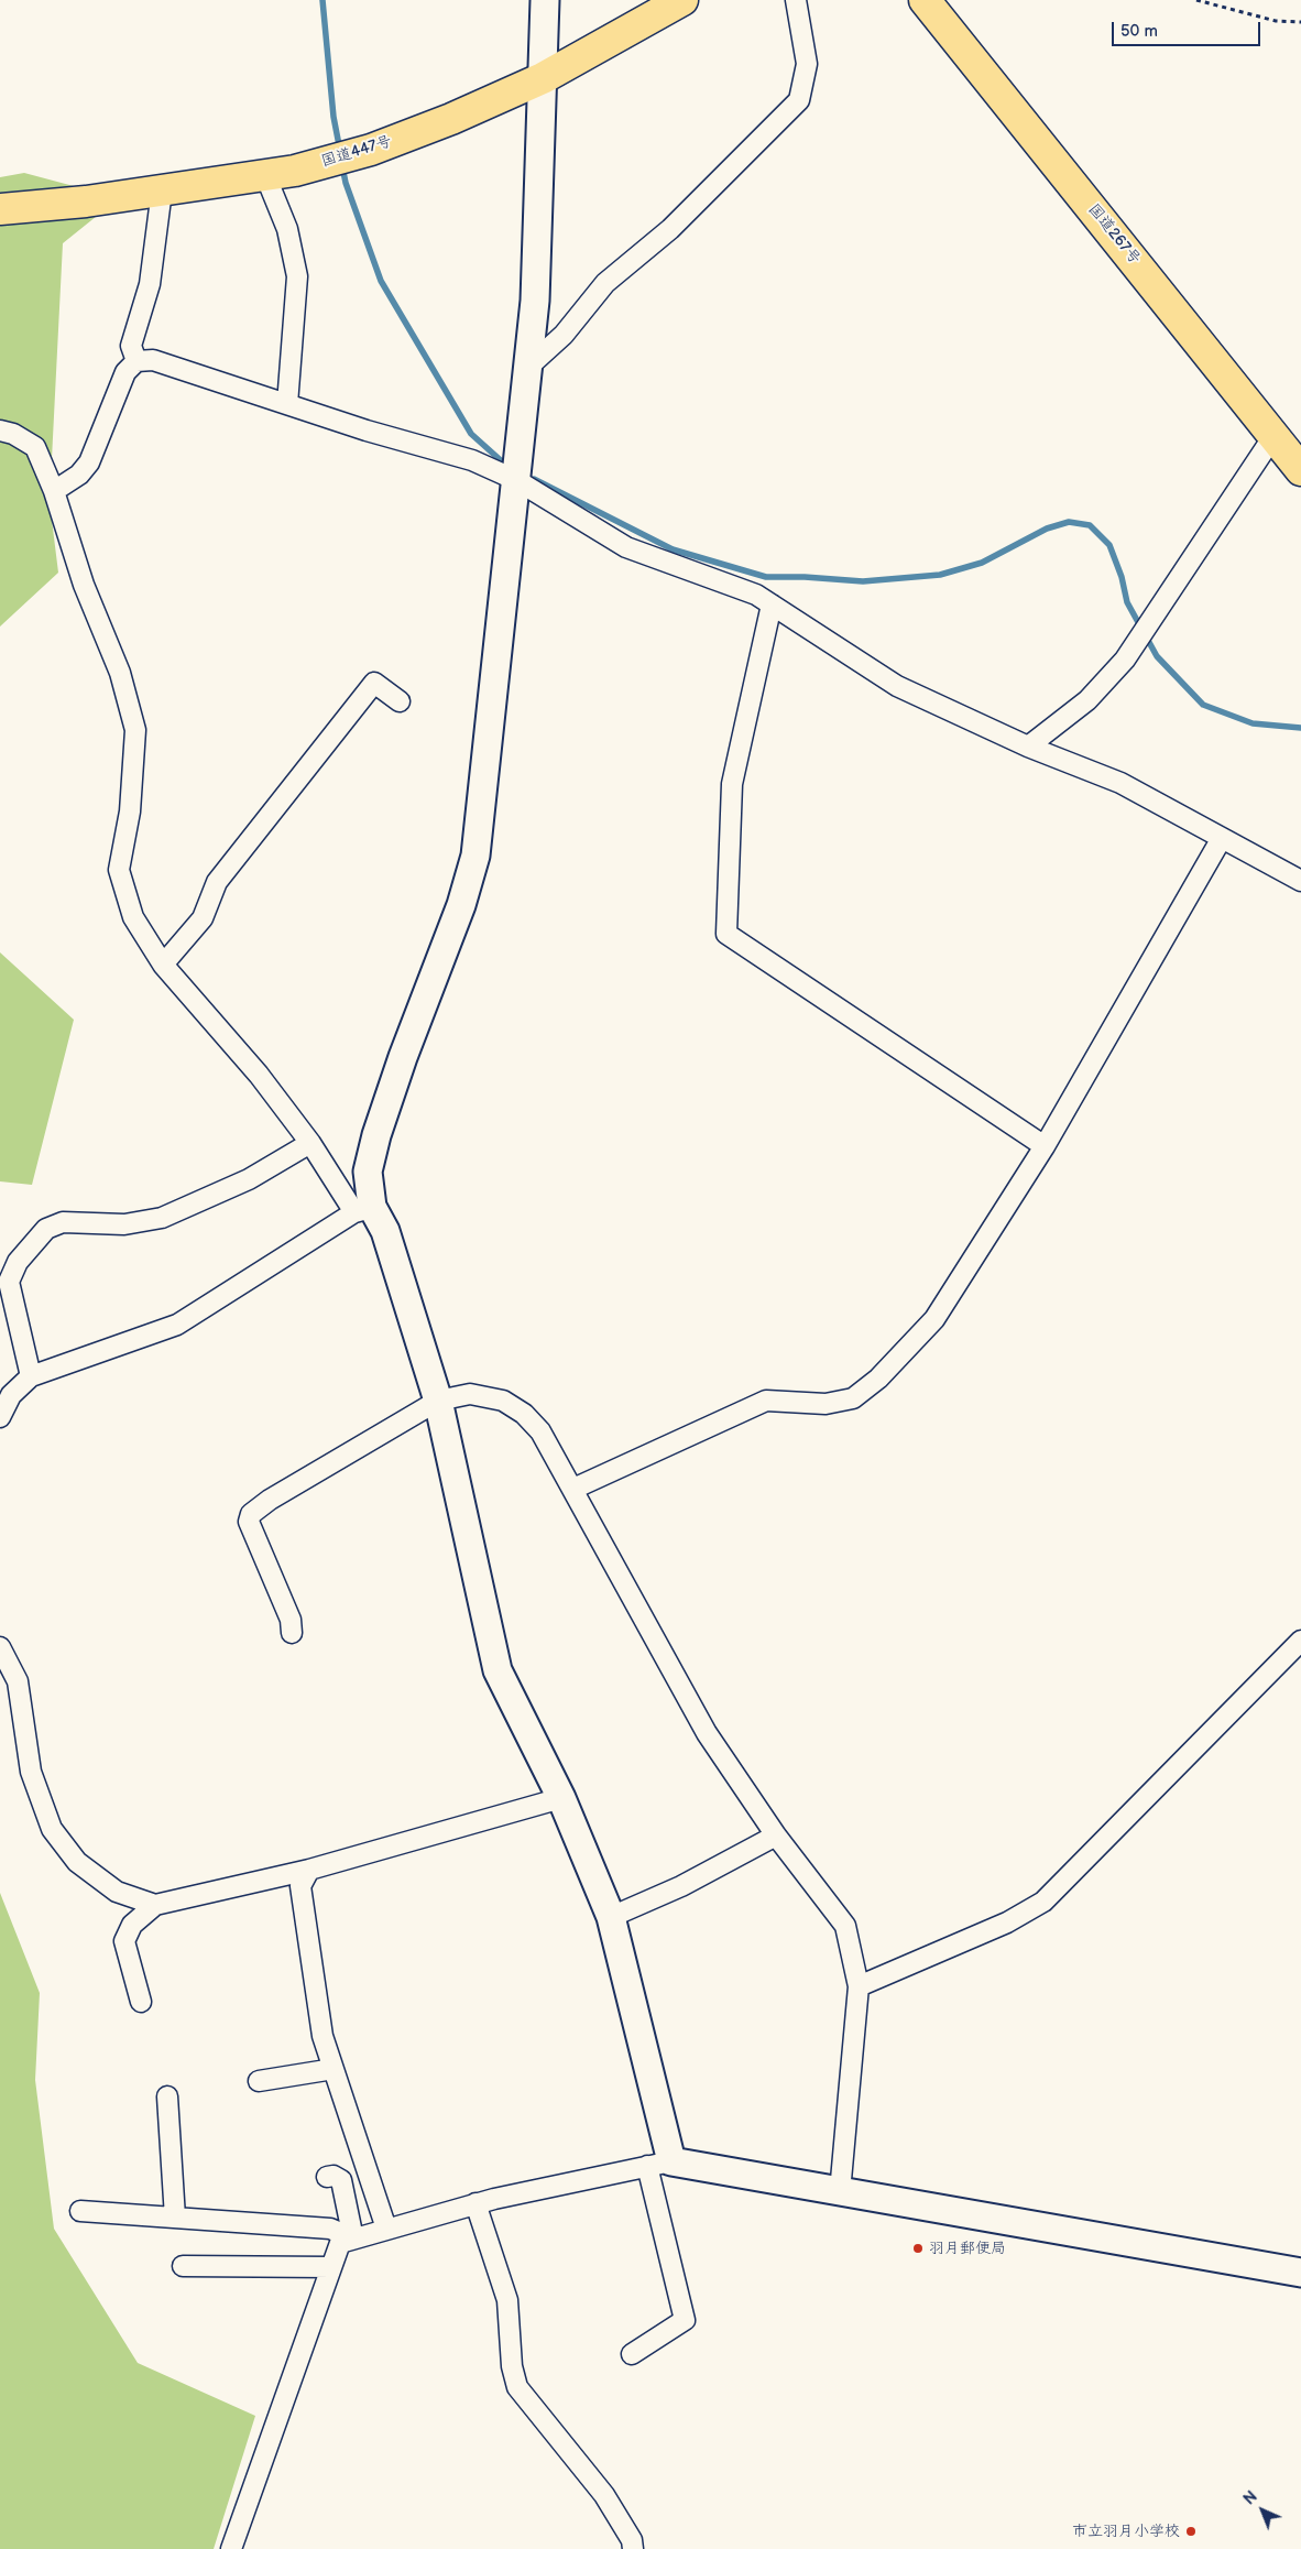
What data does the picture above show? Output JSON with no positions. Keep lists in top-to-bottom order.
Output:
{
  "streets": {
    "highway": ["国道447号", "国道267号"]
  },
  "places": ["羽月郵便局", "市立羽月小学校"],
  "scale_bar": "50 m",
  "north": "top left"
}
